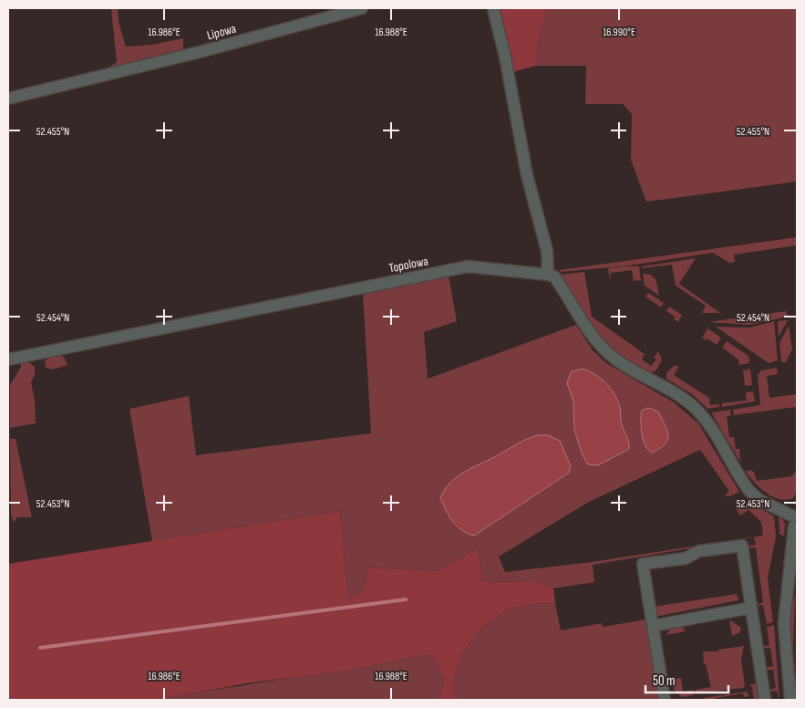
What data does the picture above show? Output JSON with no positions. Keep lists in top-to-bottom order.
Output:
{
  "streets": {
    "street": ["Lipowa", "Topolowa"]
  },
  "scale_bar": "50 m",
  "coordinates": [
    "16.986°E",
    "16.988°E",
    "16.990°E",
    "52.455°N",
    "52.454°N",
    "52.453°N"
  ]
}
